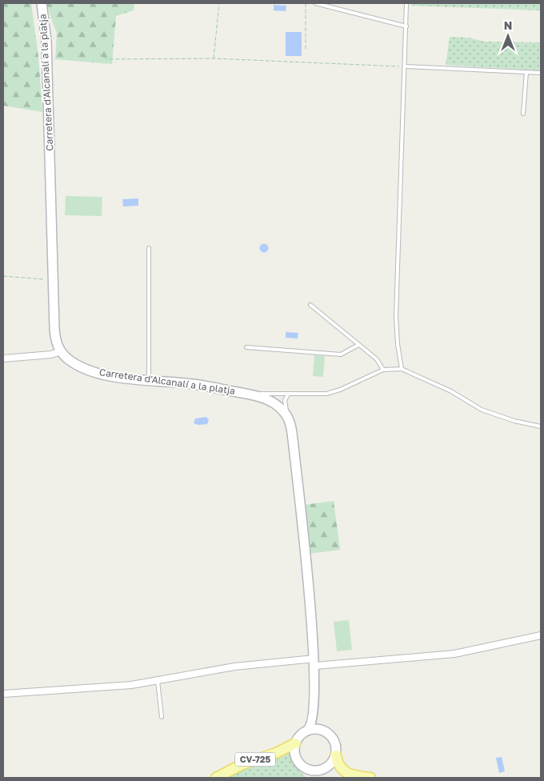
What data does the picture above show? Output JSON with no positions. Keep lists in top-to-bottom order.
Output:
{
  "streets": {
    "main road": ["Carretera d'Alcanalí a la platja", "CV-725"]
  },
  "north": "top"
}
